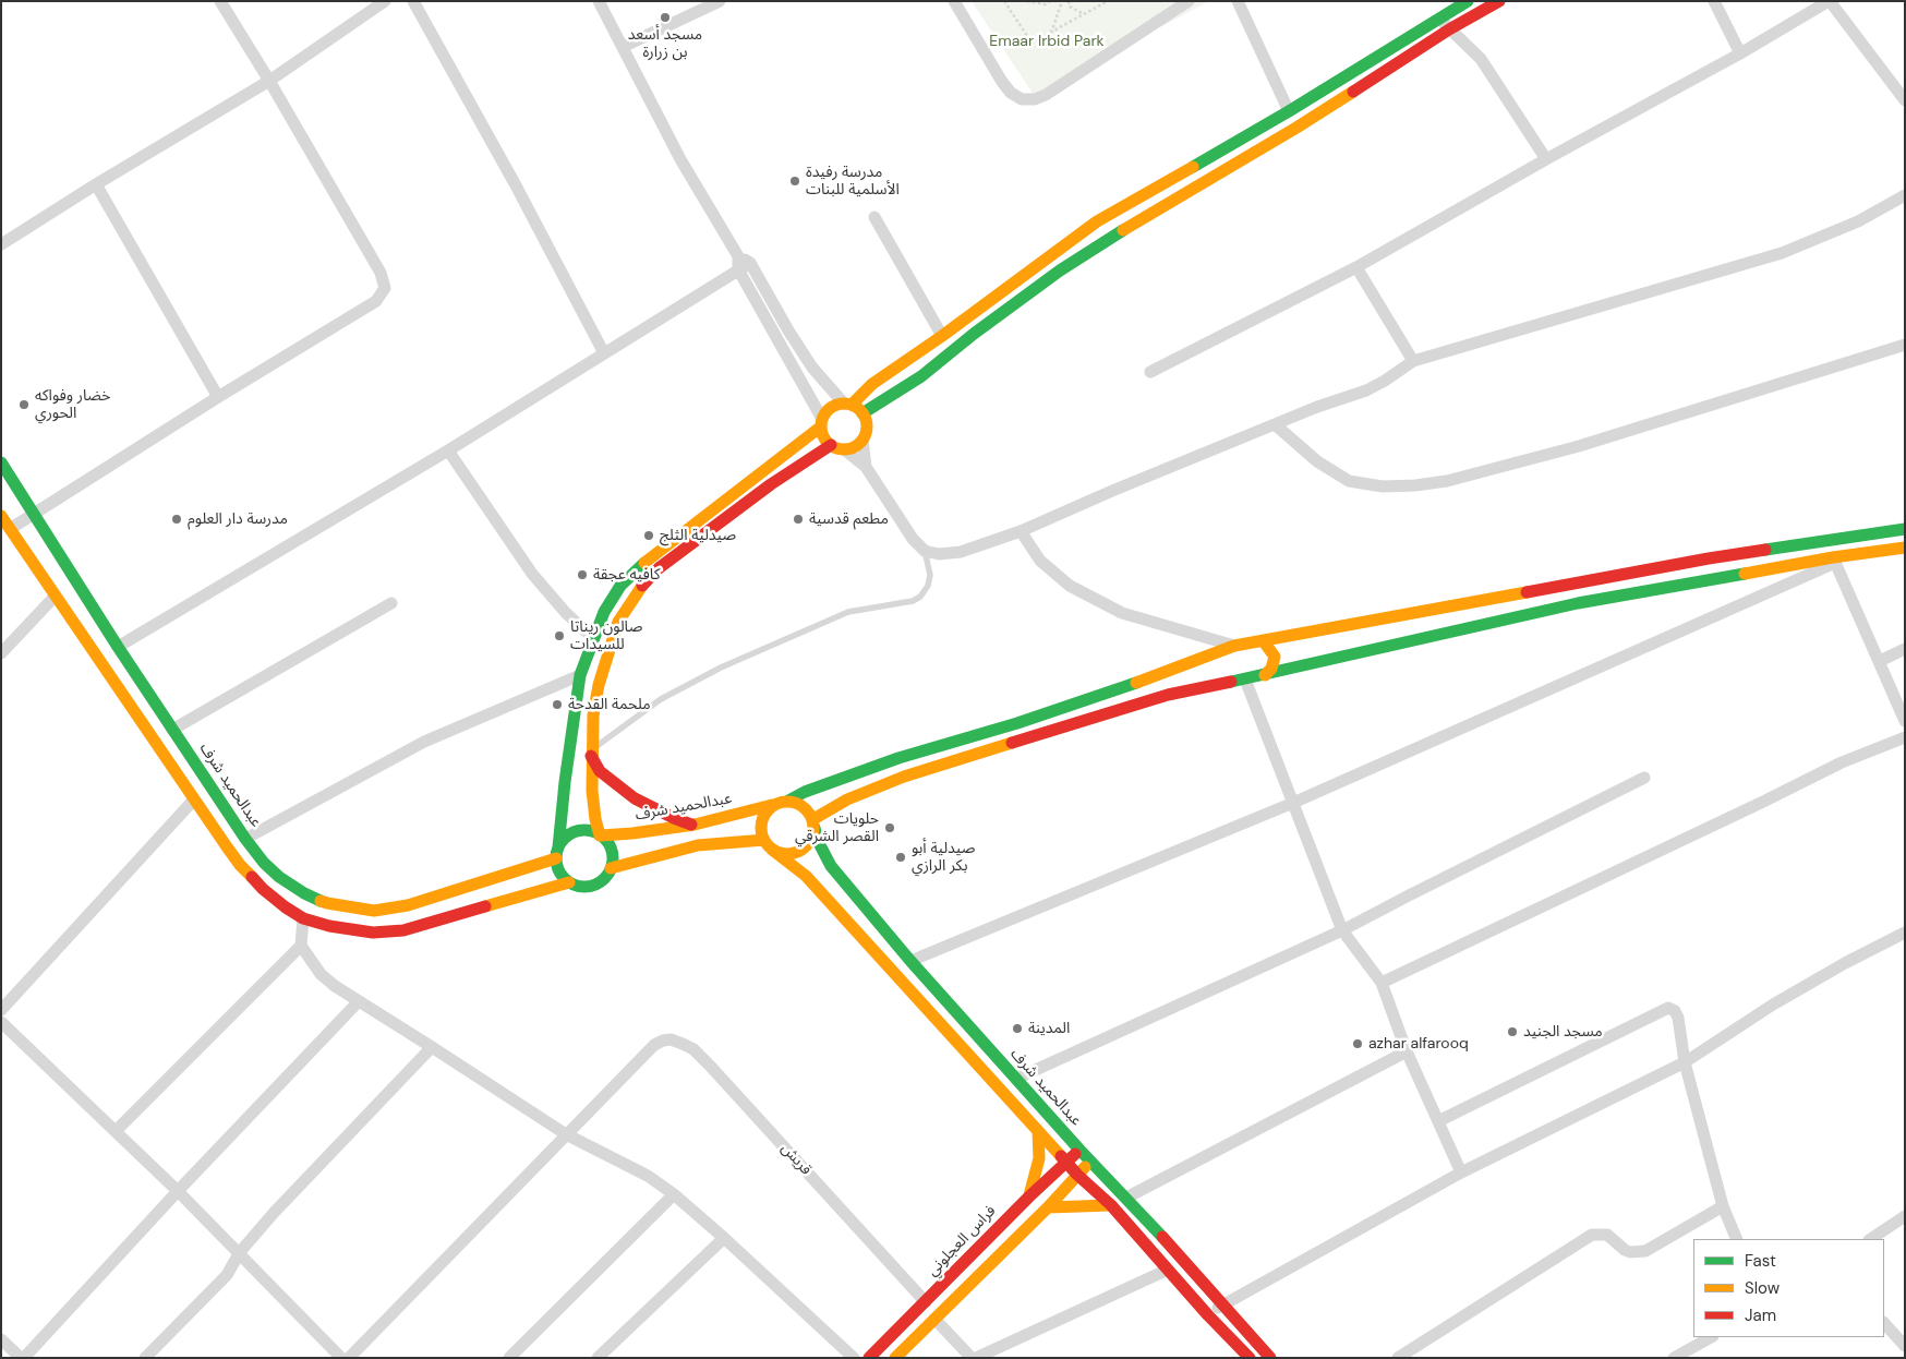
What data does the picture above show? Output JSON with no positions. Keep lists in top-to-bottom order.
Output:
{
  "streets": {
    "street": ["عبدالحميد شرف", "قريش", "فراس العجلوني"]
  },
  "crossings": [
    ["عبدالحميد شرف", "فراس العجلوني"],
    ["قريش", "فراس العجلوني"]
  ],
  "parks": ["Emaar Irbid Park"],
  "places": [
    "مسجد أسعد بن زرارة",
    "مدرسة رفيدة الأسلمية للبنات",
    "خضار وفواكه الحوري",
    "مدرسة دار العلوم",
    "مطعم قدسية",
    "صيدلية الثلج",
    "كافيه عجقة",
    "صالون ريناتا للسيدات",
    "ملحمة القدحة",
    "حلويات القصر الشرقي",
    "صيدلية أبو بكر الرازي",
    "المدينة",
    "مسجد الجنيد",
    "azhar alfarooq"
  ],
  "legend": ["Fast", "Slow", "Jam"]
}
